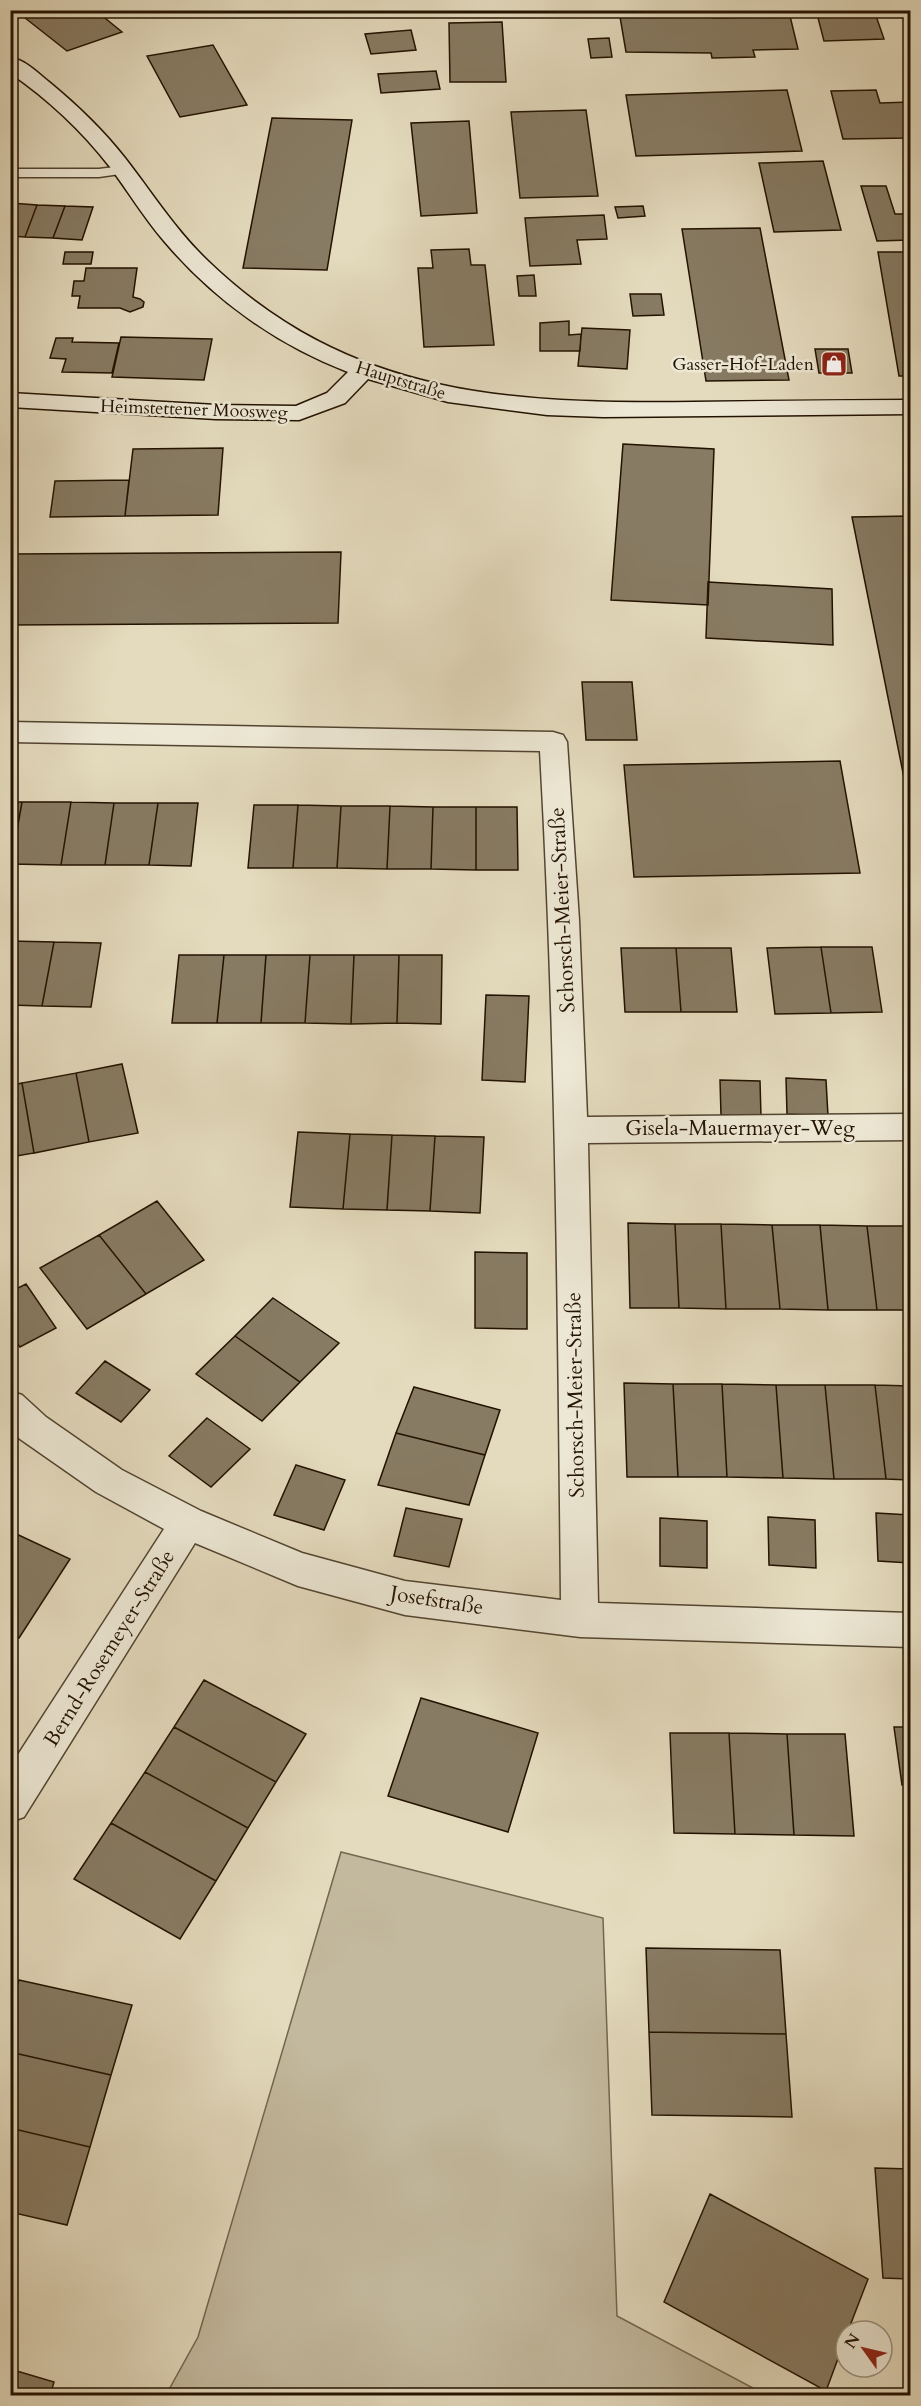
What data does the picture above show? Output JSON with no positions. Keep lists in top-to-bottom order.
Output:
{
  "streets": {
    "street": [
      "Hauptstraße",
      "Heimstettener Moosweg",
      "Schorsch-Meier-Straße",
      "Gisela-Mauermayer-Weg",
      "Josefstraße",
      "Bernd-Rosemeyer-Straße"
    ]
  },
  "crossings": [
    ["Hauptstraße", "Heimstettener Moosweg"],
    ["Schorsch-Meier-Straße", "Gisela-Mauermayer-Weg"],
    ["Schorsch-Meier-Straße", "Josefstraße"],
    ["Josefstraße", "Bernd-Rosemeyer-Straße"]
  ],
  "places": {
    "shop": ["Gasser-Hof-Laden"]
  },
  "north": "top left"
}
